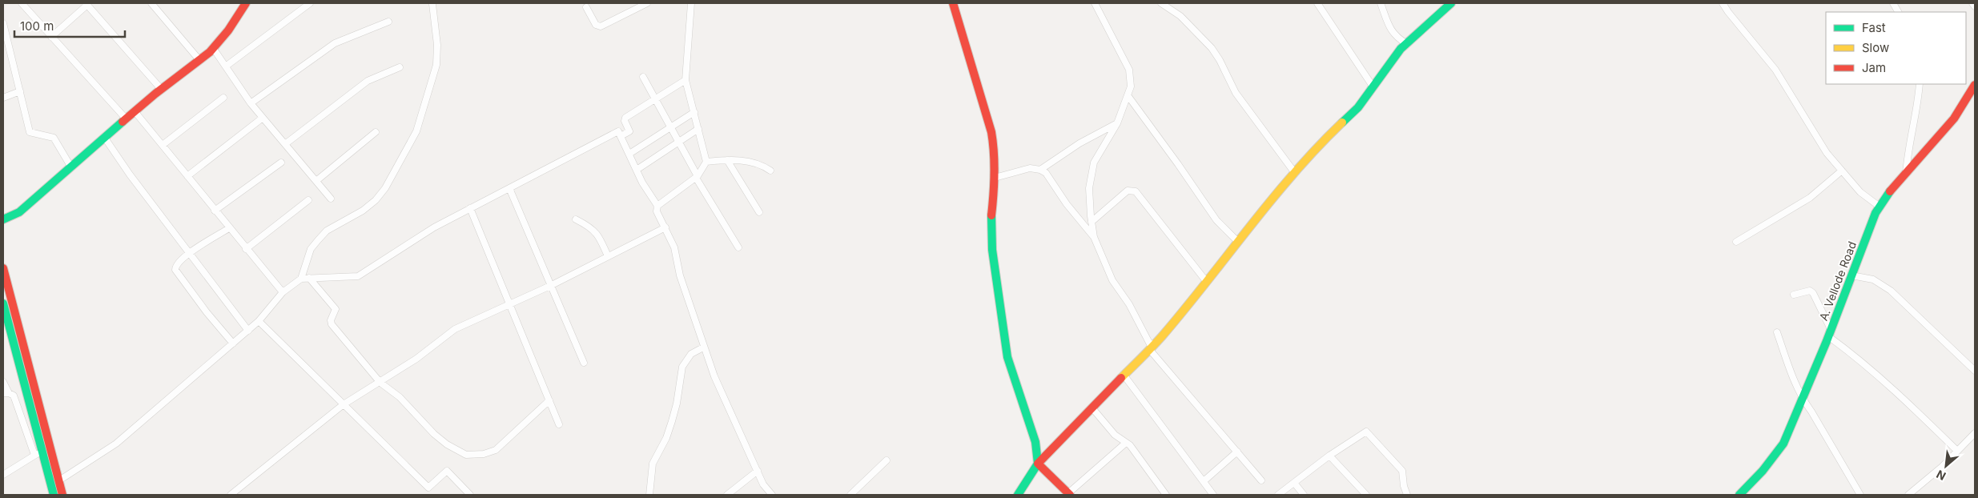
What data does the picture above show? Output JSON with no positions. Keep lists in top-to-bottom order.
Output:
{
  "streets": {
    "main road": ["A. Vellode Road"]
  },
  "legend": ["Fast", "Slow", "Jam"],
  "scale_bar": "100 m",
  "north": "bottom left"
}
